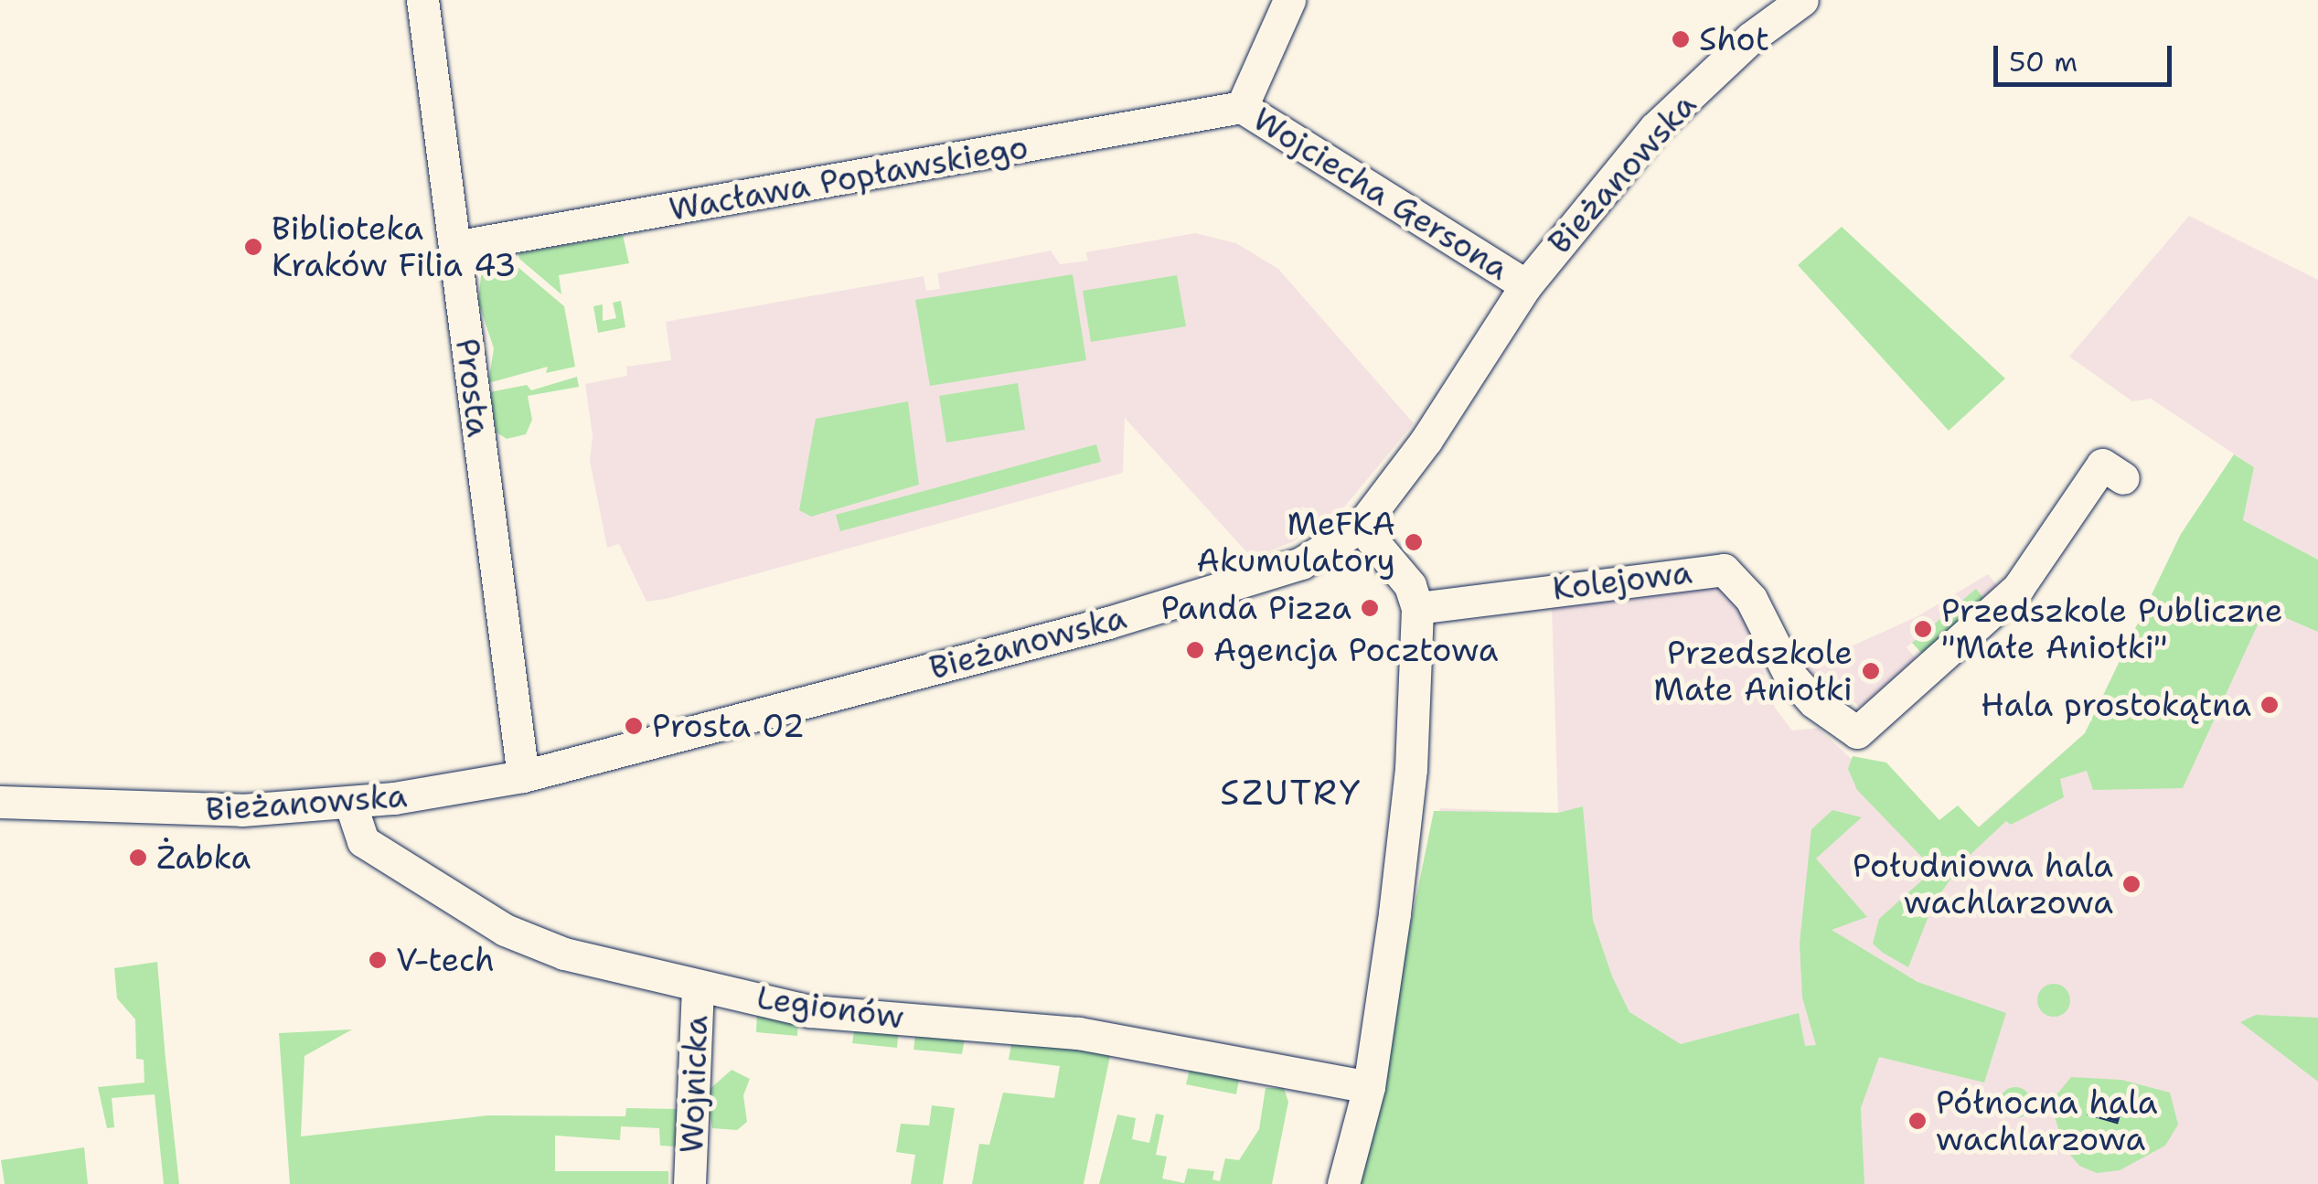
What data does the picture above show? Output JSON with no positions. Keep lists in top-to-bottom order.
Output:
{
  "streets": {
    "street": [
      "Bieżanowska",
      "Wacława Popławskiego",
      "Wojciecha Gersona",
      "Prosta",
      "Kolejowa",
      "Legionów",
      "Wojnicka"
    ]
  },
  "crossings": [
    ["Bieżanowska", "Wojciecha Gersona"],
    ["Bieżanowska", "Prosta"],
    ["Bieżanowska", "Legionów"],
    ["Wacława Popławskiego", "Wojciecha Gersona"],
    ["Wacława Popławskiego", "Prosta"],
    ["Legionów", "Wojnicka"]
  ],
  "districts": ["SZUTRY"],
  "places": [
    "Shot",
    "Biblioteka Kraków Filia 43",
    "MeFKA Akumulatory",
    "Panda Pizza",
    "Przedszkole Publiczne \"Małe Aniołki\"",
    "Agencja Pocztowa",
    "Przedszkole Małe Aniołki",
    "Hala prostokątna",
    "Prosta 02",
    "Żabka",
    "Południowa hala wachlarzowa",
    "V-tech",
    "Północna hala wachlarzowa"
  ],
  "scale_bar": "50 m"
}
